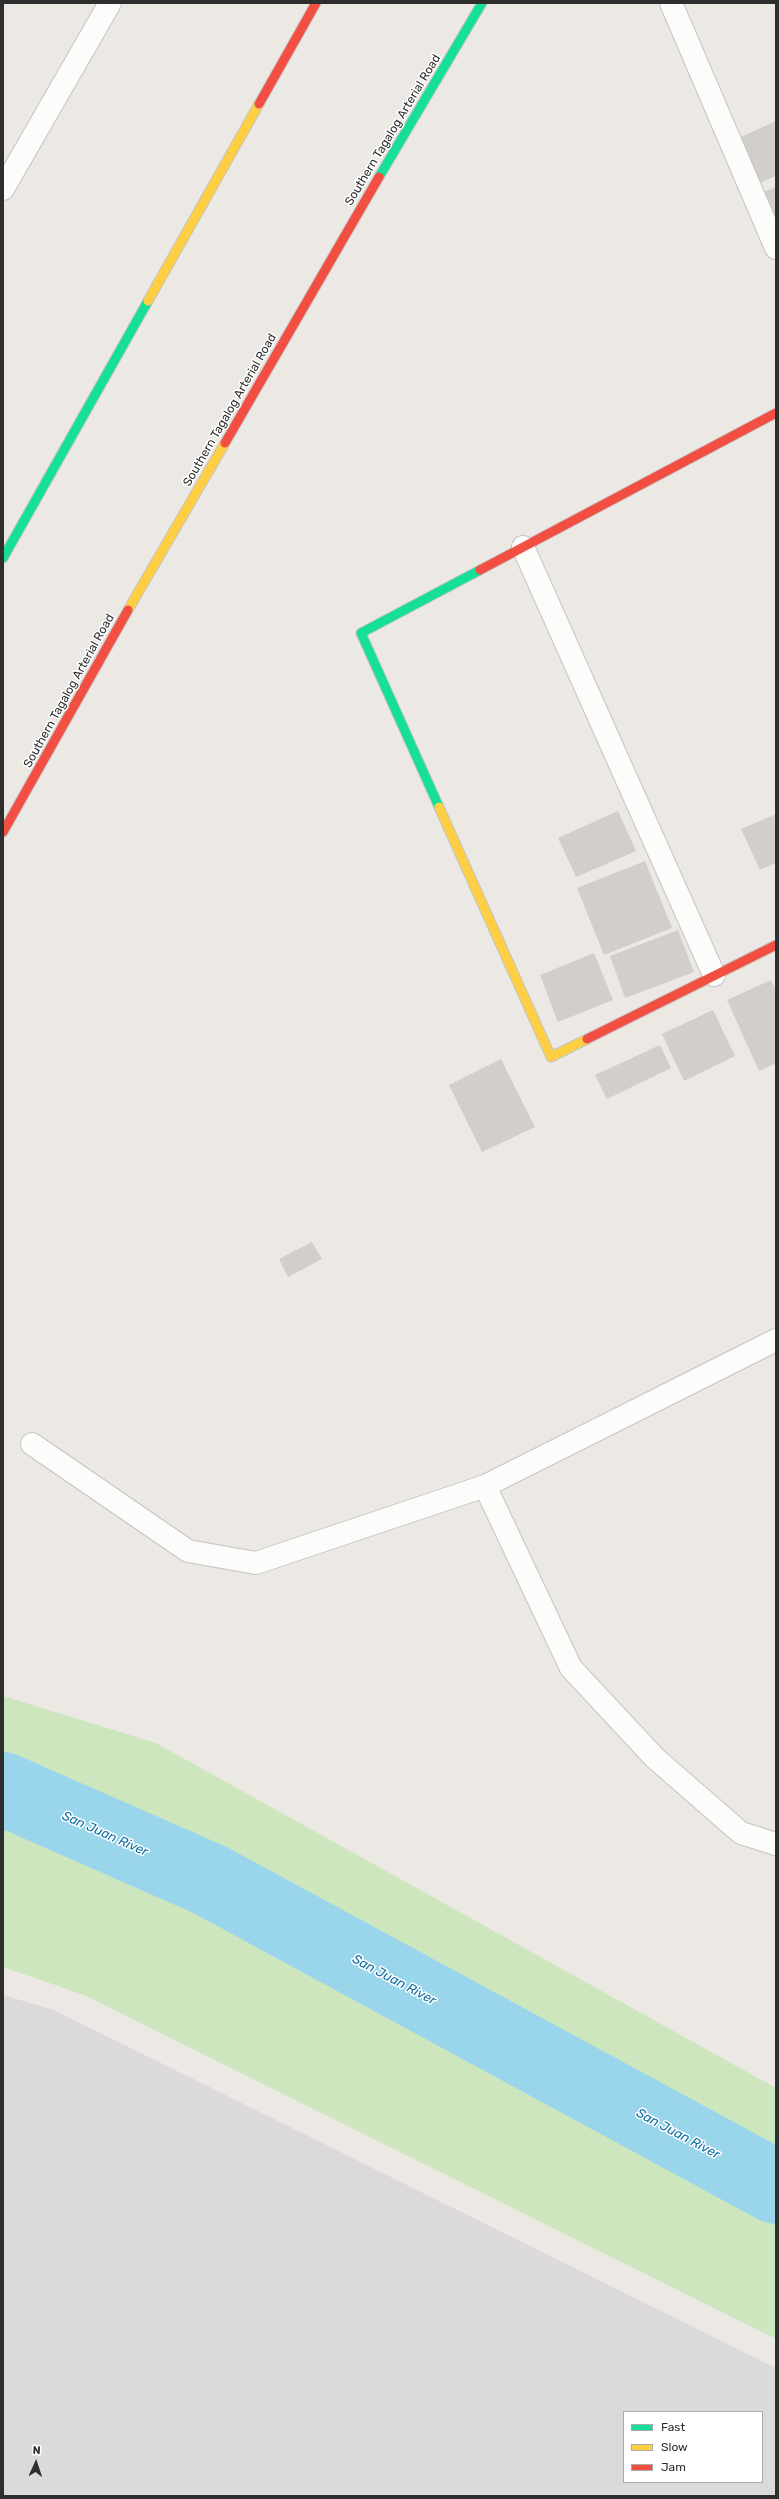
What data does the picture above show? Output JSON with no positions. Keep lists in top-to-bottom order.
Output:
{
  "streets": {
    "main road": ["Southern Tagalog Arterial Road"]
  },
  "water": ["San Juan River"],
  "legend": ["Fast", "Slow", "Jam"],
  "north": "top"
}
